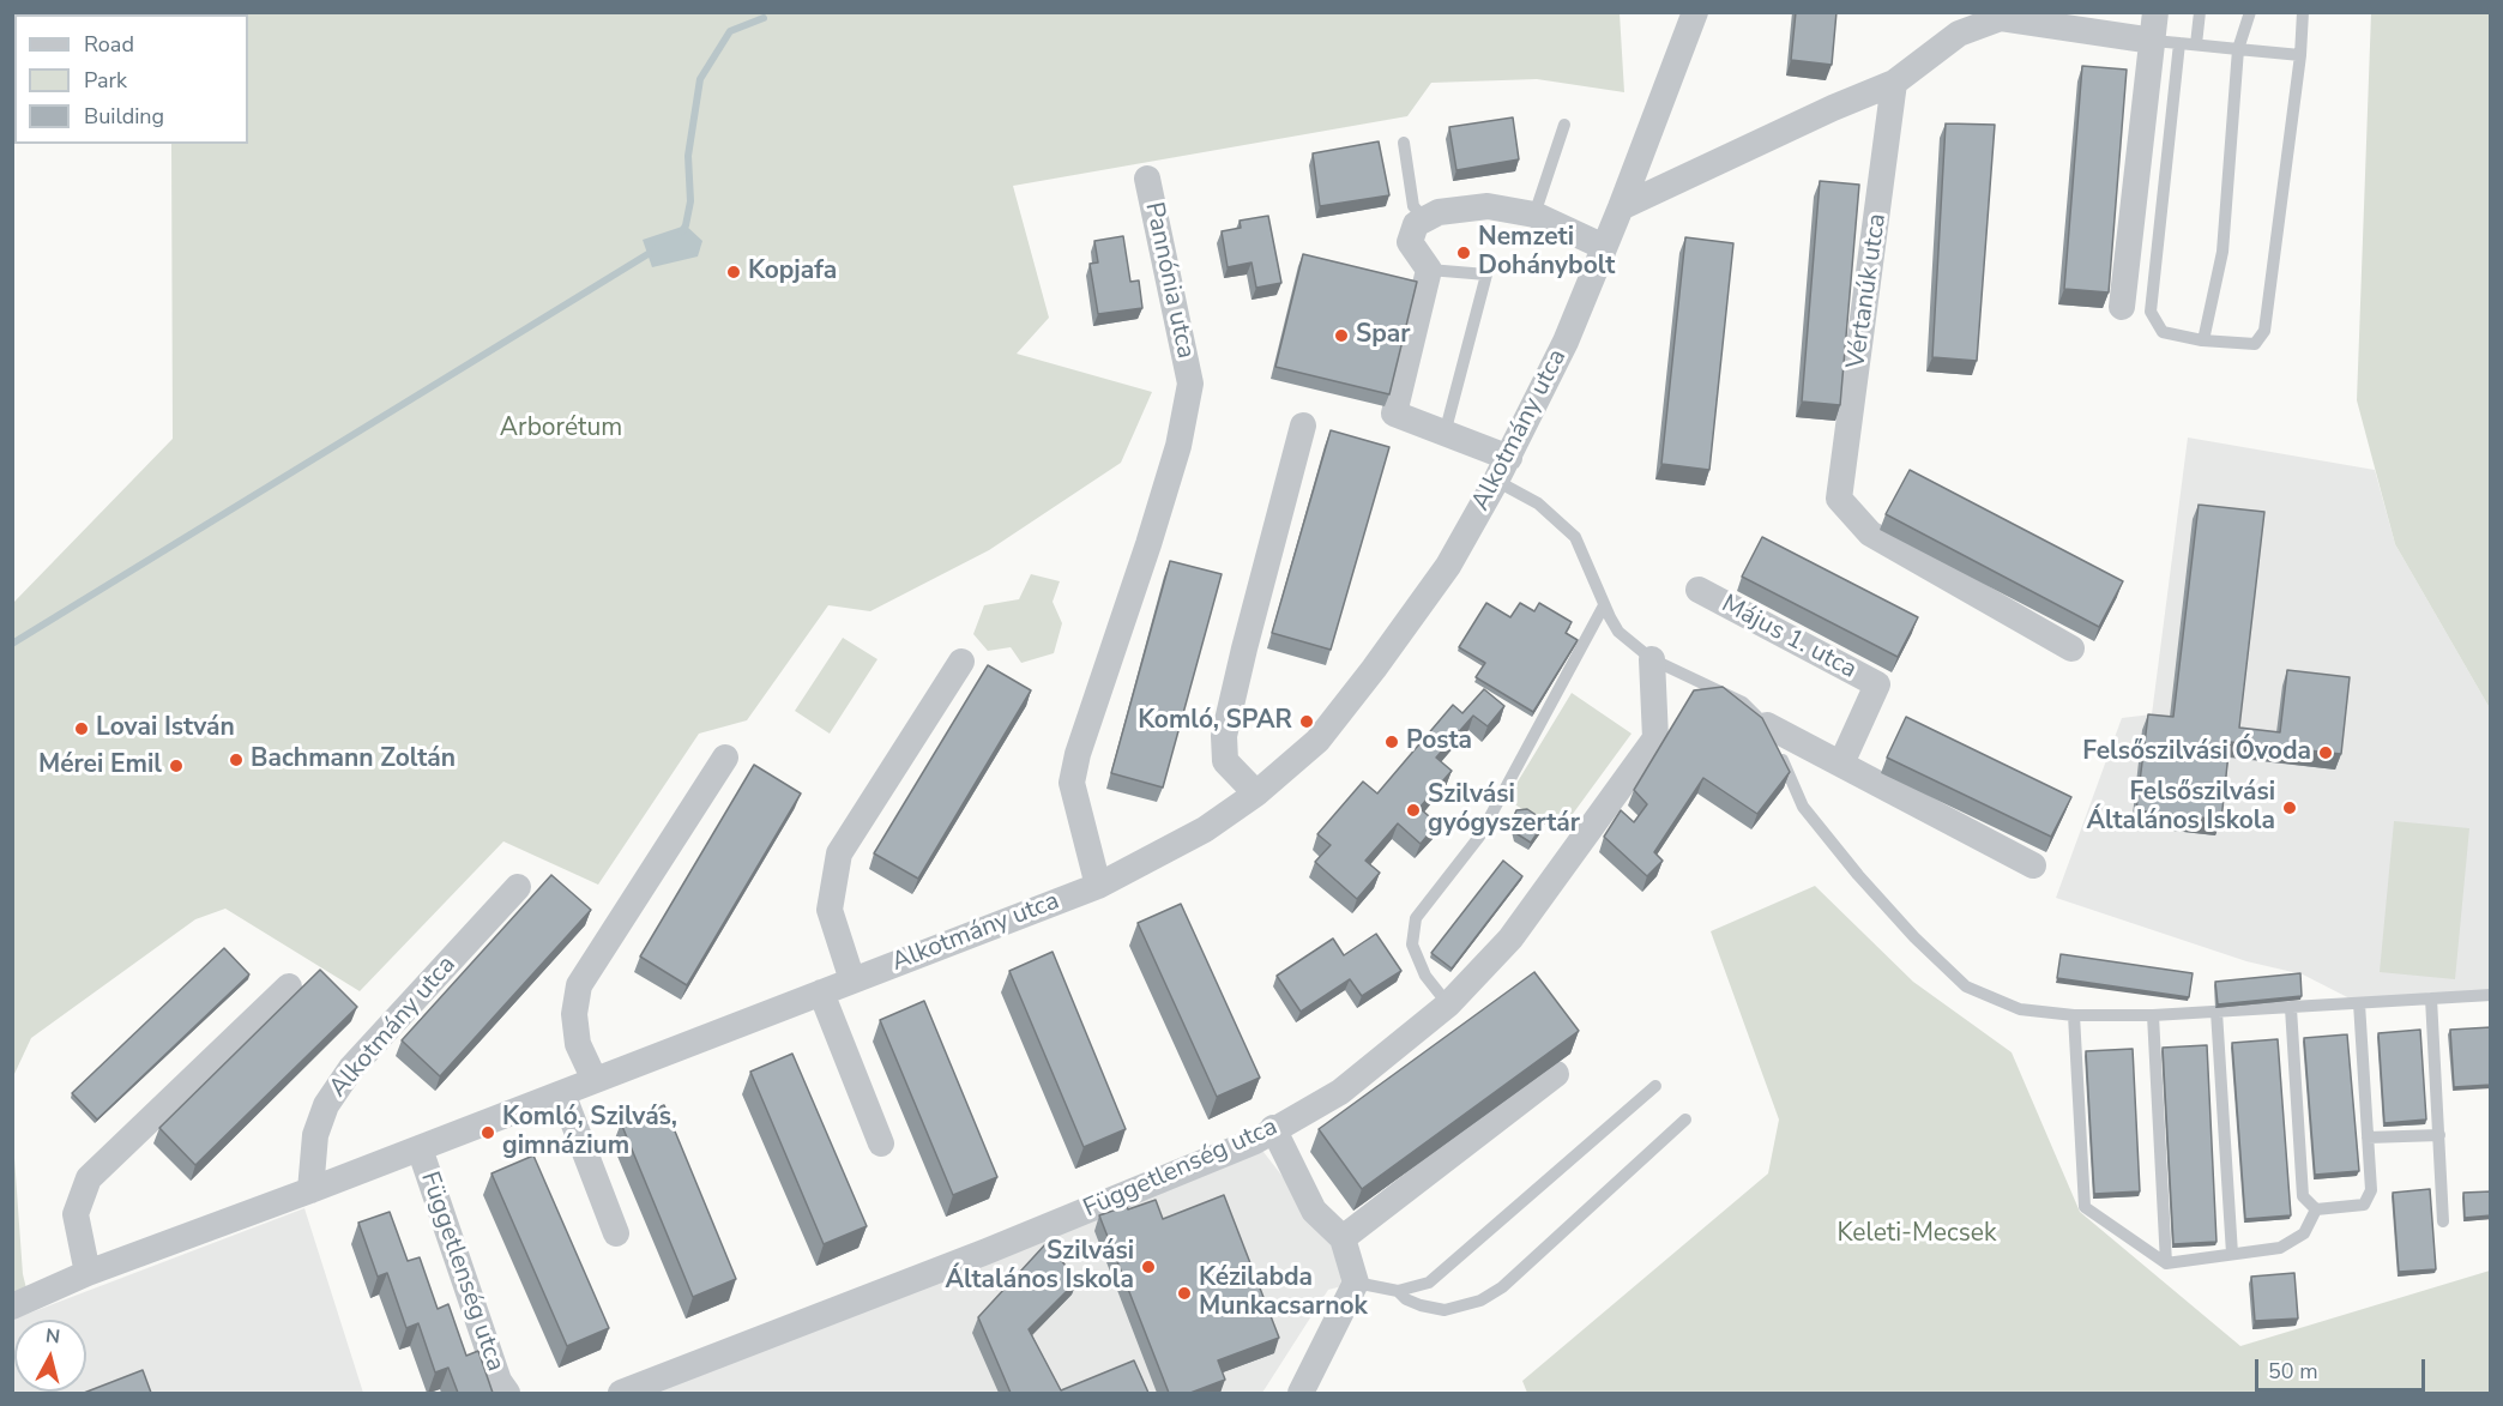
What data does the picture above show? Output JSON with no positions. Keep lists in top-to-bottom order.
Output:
{
  "streets": {
    "street": [
      "Pannónia utca",
      "Vértanúk utca",
      "Alkotmány utca",
      "Május 1. utca",
      "Függetlenség utca"
    ]
  },
  "crossings": [
    ["Pannónia utca", "Alkotmány utca"],
    ["Alkotmány utca", "Függetlenség utca"]
  ],
  "parks": ["Arborétum", "Keleti-Mecsek"],
  "places": [
    "Nemzeti Dohánybolt",
    "Kopjafa",
    "Spar",
    "Komló, SPAR",
    "Lovai István",
    "Posta",
    "Felsőszilvási Óvoda",
    "Bachmann Zoltán",
    "Mérei Emil",
    "Felsőszilvási Általános Iskola",
    "Szilvási gyógyszertár",
    "Komló, Szilvás, gimnázium",
    "Szilvási Általános Iskola",
    "Kézilabda Munkacsarnok"
  ],
  "legend": ["Road", "Park", "Building"],
  "scale_bar": "50 m",
  "north": "top"
}
